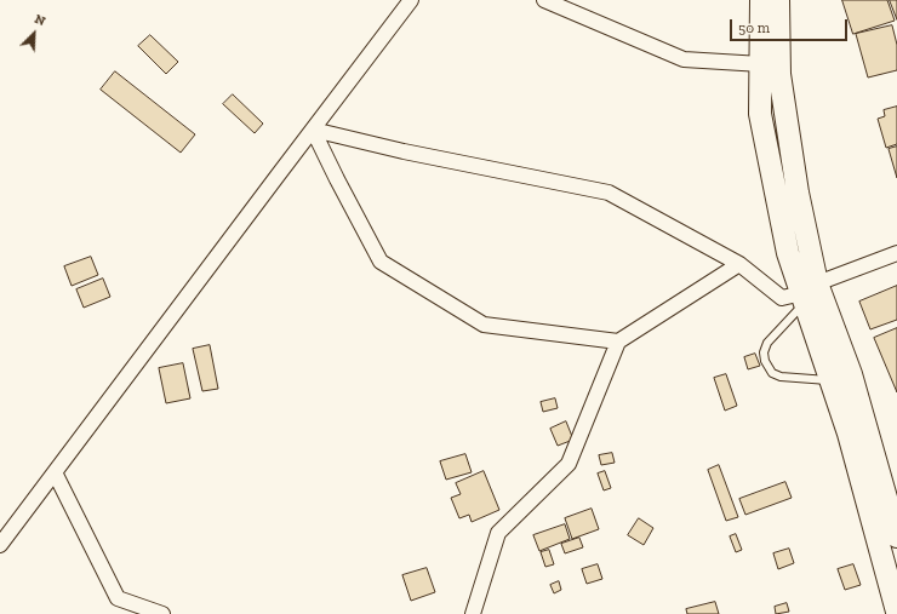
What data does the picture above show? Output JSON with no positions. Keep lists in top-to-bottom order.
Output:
{
  "scale_bar": "50 m",
  "north": "top right"
}
